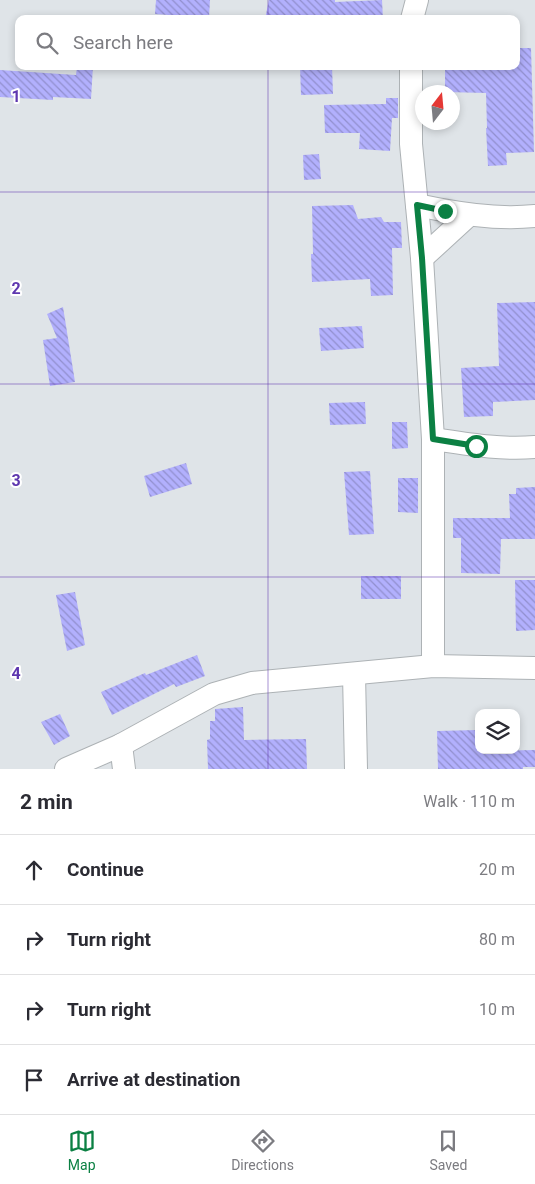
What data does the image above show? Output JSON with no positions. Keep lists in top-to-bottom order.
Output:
{
  "north": "top",
  "page": {
    "search": "Search here",
    "heading": ["2 min", "Walk · 110 m"],
    "list": [
      ["Continue", "20 m"],
      ["Turn right", "80 m"],
      ["Turn right", "10 m"],
      "Arrive at destination"
    ],
    "nav": ["Map", "Directions", "Saved"]
  },
  "grid": {
    "rows": [
      "1",
      "2",
      "3",
      "4"
    ]
  }
}
